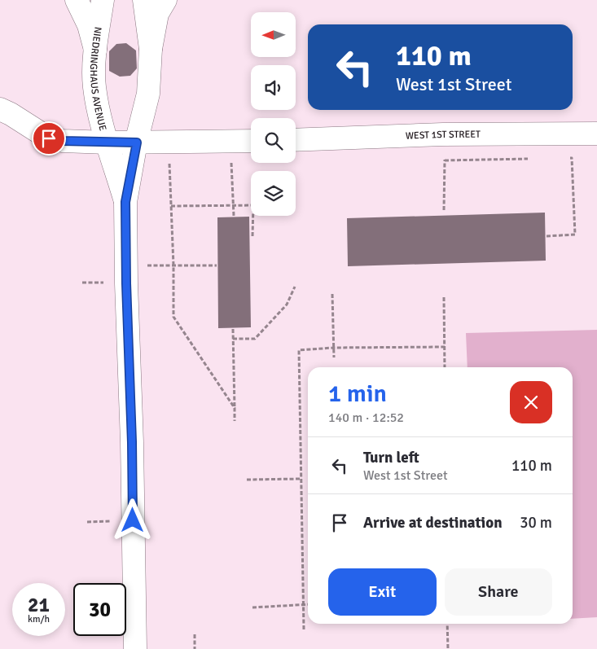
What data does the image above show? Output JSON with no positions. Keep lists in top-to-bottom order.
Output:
{
  "streets": {
    "main road": ["NIEDRINGHAUS AVENUE", "WEST 1ST STREET"]
  },
  "north": "left",
  "page": {
    "turn": ["110 m", "West 1st Street"],
    "heading": ["1 min", "140 m · 12:52"],
    "list": [
      {
        "name": "Turn left",
        "note": "West 1st Street",
        "value": "110 m"
      },
      {
        "name": "Arrive at destination",
        "value": "30 m"
      }
    ],
    "buttons": ["Exit", "Share"],
    "speed": "21 km/h",
    "limit": "30"
  }
}
